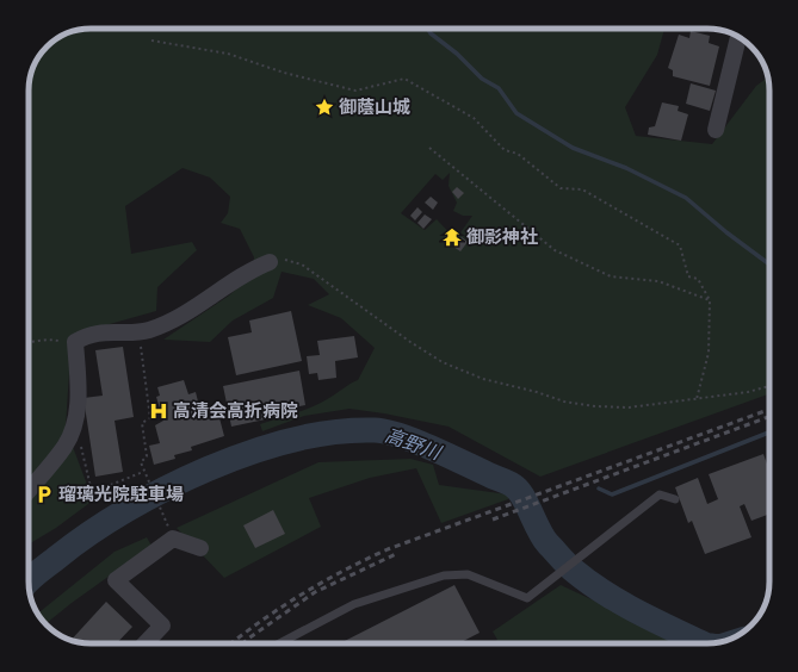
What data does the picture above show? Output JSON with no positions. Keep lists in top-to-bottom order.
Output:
{
  "water": ["高野川"],
  "places": {
    "place": ["御蔭山城"],
    "temple": ["御影神社"],
    "hospital": ["高清会高折病院"],
    "parking": ["瑠璃光院駐車場"]
  }
}
